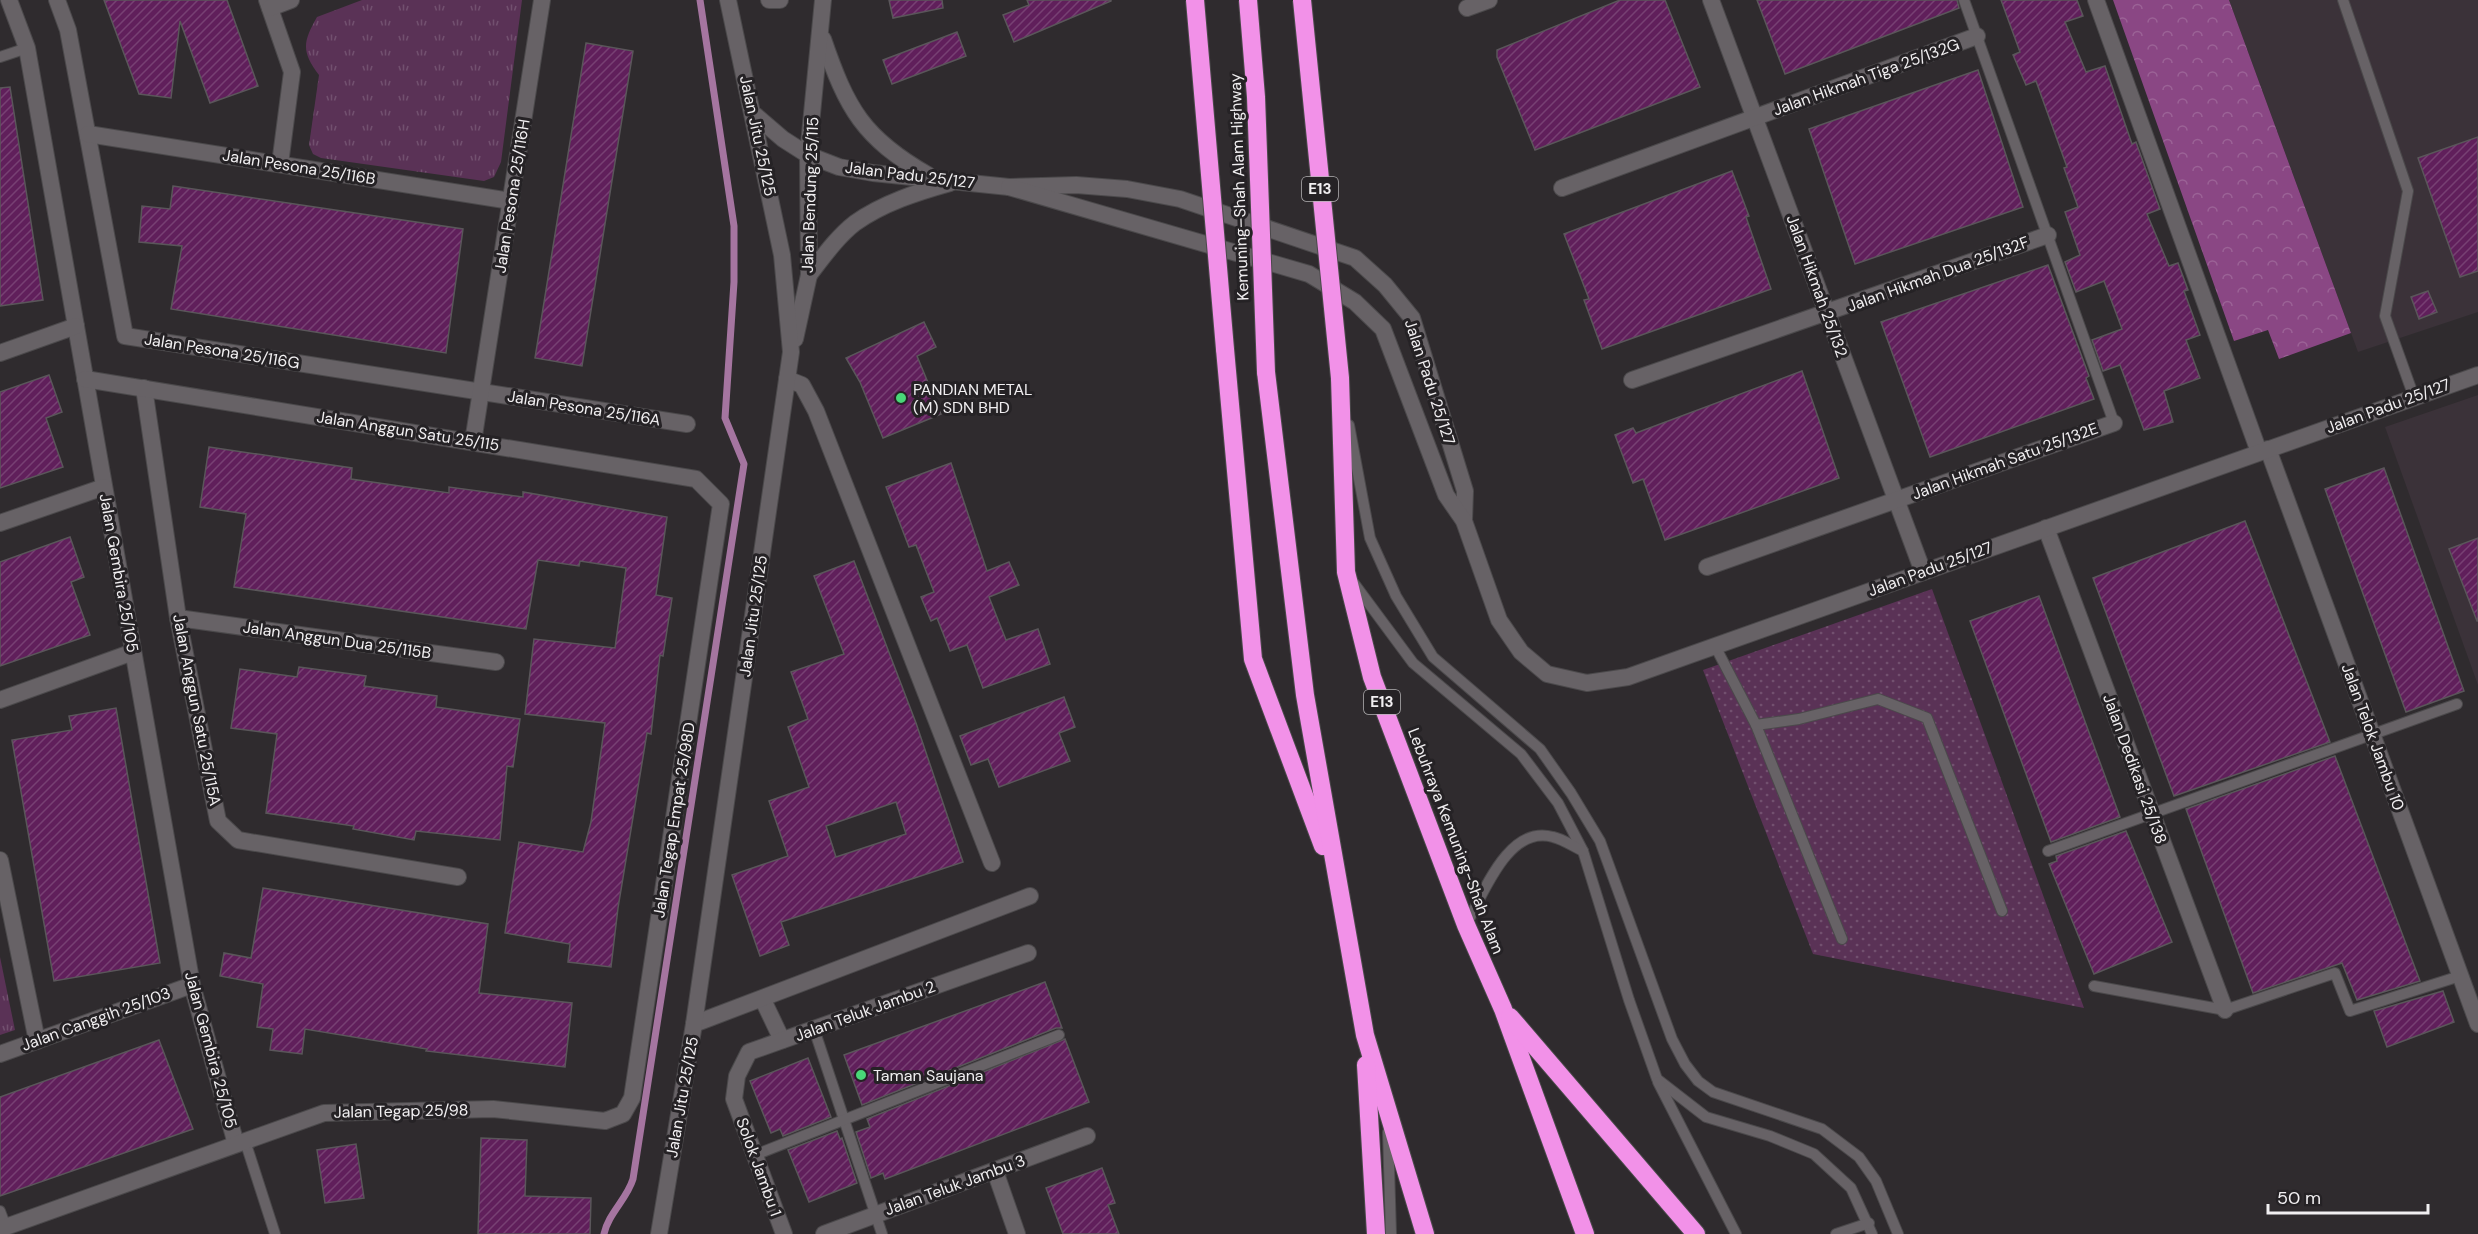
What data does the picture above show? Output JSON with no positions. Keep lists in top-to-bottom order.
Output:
{
  "streets": {
    "highway": ["Kemuning–Shah Alam Highway", "E13", "Lebuhraya Kemuning-Shah Alam"],
    "street": [
      "Jalan Hikmah Tiga 25/132G",
      "Jalan Jitu 25/125",
      "Jalan Pesona 25/116B",
      "Jalan Padu 25/127",
      "Jalan Bendung 25/115",
      "Jalan Pesona 25/116H",
      "Jalan Hikmah Dua 25/132F",
      "Jalan Hikmah 25/132",
      "Jalan Pesona 25/116G",
      "Jalan Pesona 25/116A",
      "Jalan Anggun Satu 25/115",
      "Jalan Hikmah Satu 25/132E",
      "Jalan Gembira 25/105",
      "Jalan Anggun Dua 25/115B",
      "Jalan Anggun Satu 25/115A",
      "Jalan Telok Jambu 10",
      "Jalan Dedikasi 25/138",
      "Jalan Tegap Empat 25/98D",
      "Jalan Teluk Jambu 2",
      "Jalan Canggih 25/103",
      "Jalan Tegap 25/98",
      "Solok Jambu 1",
      "Jalan Teluk Jambu 3"
    ]
  },
  "crossings": [
    ["Jalan Hikmah Tiga 25/132G", "Jalan Hikmah 25/132"],
    ["Jalan Jitu 25/125", "Jalan Padu 25/127"],
    ["Jalan Jitu 25/125", "Jalan Bendung 25/115"],
    ["Jalan Pesona 25/116B", "Jalan Pesona 25/116H"],
    ["Jalan Pesona 25/116B", "Jalan Pesona 25/116G"],
    ["Jalan Padu 25/127", "Jalan Bendung 25/115"],
    ["Jalan Padu 25/127", "Jalan Hikmah 25/132"],
    ["Jalan Padu 25/127", "Jalan Telok Jambu 10"],
    ["Jalan Padu 25/127", "Jalan Dedikasi 25/138"],
    ["E13", "Lebuhraya Kemuning-Shah Alam"],
    ["Jalan Pesona 25/116H", "Jalan Pesona 25/116G"],
    ["Jalan Pesona 25/116H", "Jalan Pesona 25/116A"],
    ["Jalan Pesona 25/116H", "Jalan Anggun Satu 25/115"],
    ["Jalan Hikmah Dua 25/132F", "Jalan Hikmah 25/132"],
    ["Jalan Hikmah 25/132", "Jalan Hikmah Satu 25/132E"],
    ["Jalan Pesona 25/116G", "Jalan Pesona 25/116A"],
    ["Jalan Anggun Satu 25/115", "Jalan Gembira 25/105"],
    ["Jalan Anggun Satu 25/115", "Jalan Anggun Satu 25/115A"],
    ["Jalan Anggun Satu 25/115", "Jalan Tegap Empat 25/98D"],
    ["Jalan Gembira 25/105", "Jalan Canggih 25/103"],
    ["Jalan Gembira 25/105", "Jalan Tegap 25/98"],
    ["Jalan Anggun Dua 25/115B", "Jalan Anggun Satu 25/115A"],
    ["Jalan Tegap Empat 25/98D", "Jalan Tegap 25/98"],
    ["Jalan Teluk Jambu 2", "Solok Jambu 1"]
  ],
  "places": ["PANDIAN METAL (M) SDN BHD", "Taman Saujana"],
  "scale_bar": "50 m"
}
